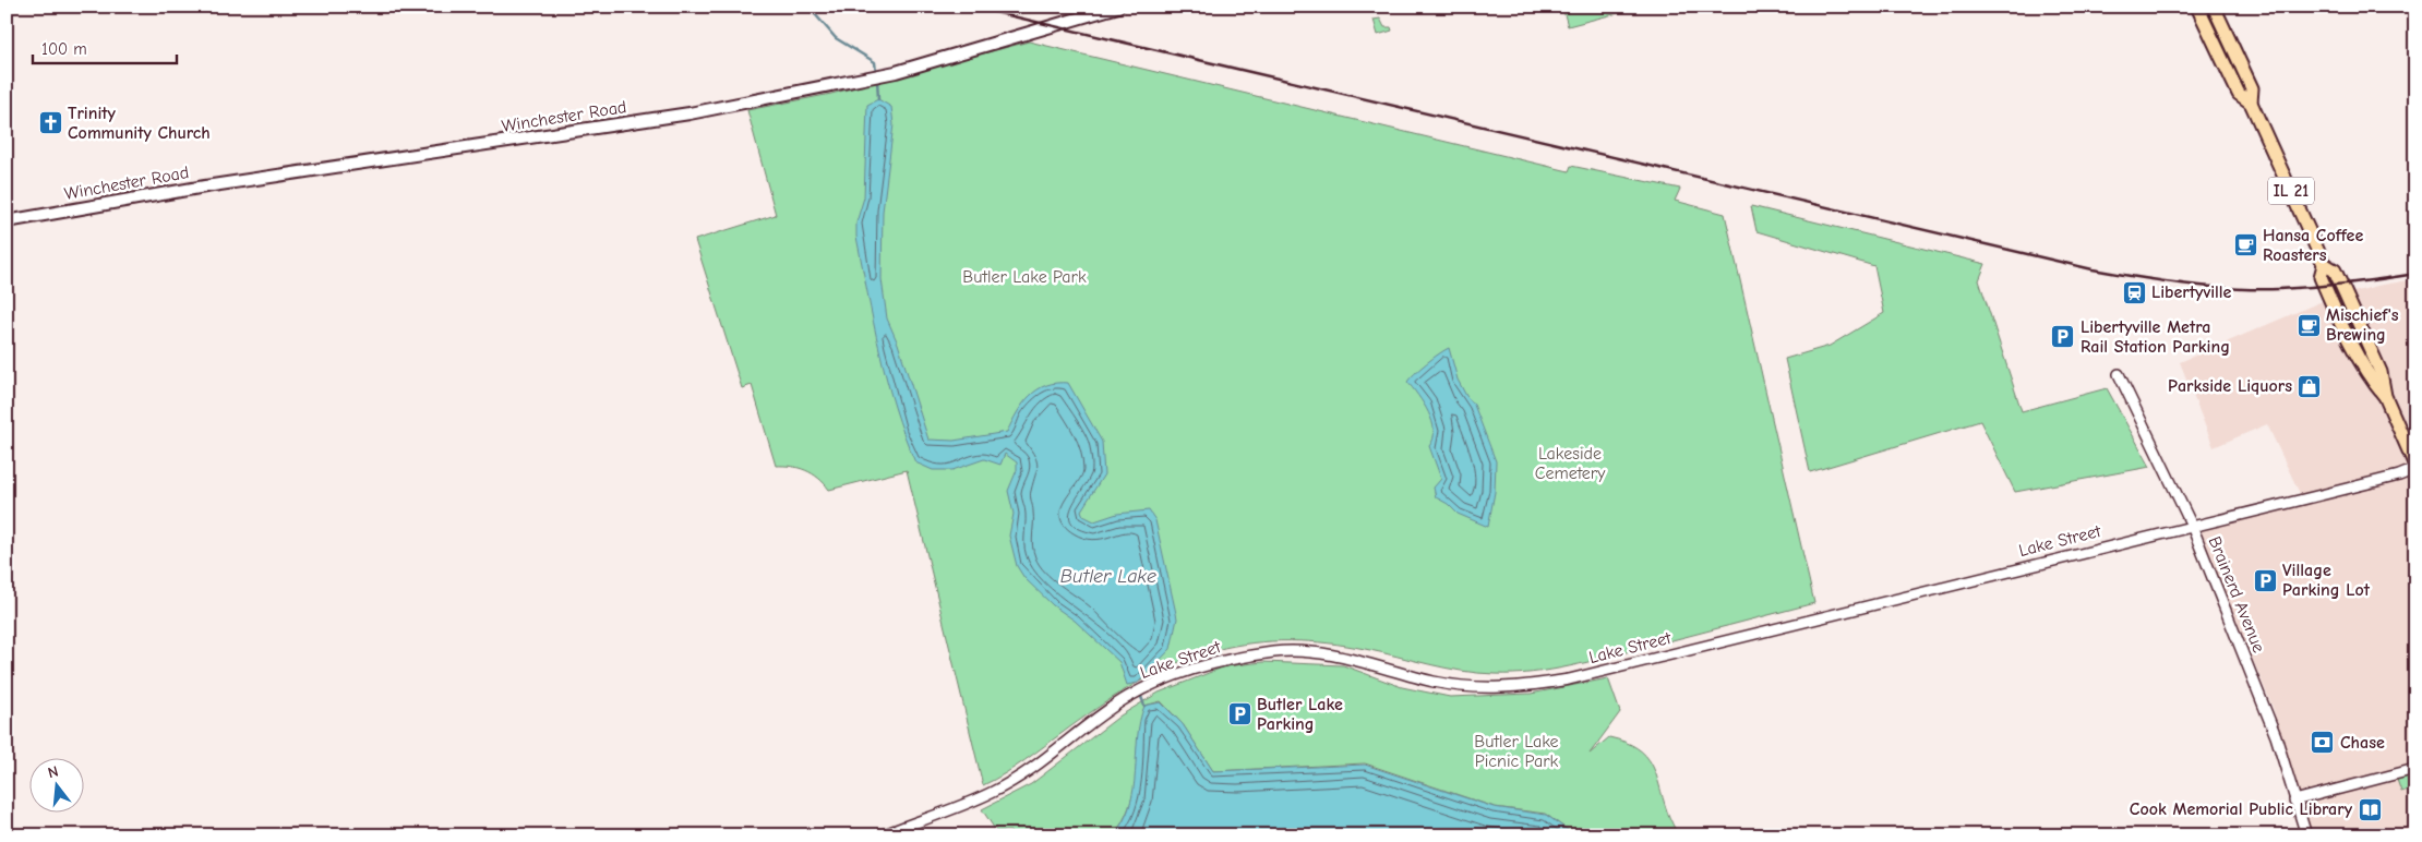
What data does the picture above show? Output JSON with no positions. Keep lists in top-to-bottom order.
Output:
{
  "streets": {
    "main road": ["Winchester Road", "IL 21"],
    "street": ["Lake Street", "Brainerd Avenue"]
  },
  "crossings": [
    ["IL 21", "Lake Street"],
    ["Lake Street", "Brainerd Avenue"]
  ],
  "water": ["Butler Lake"],
  "parks": ["Butler Lake Park", "Lakeside Cemetery", "Butler Lake Picnic Park"],
  "places": {
    "church": ["Trinity Community Church"],
    "cafe": ["Hansa Coffee Roasters", "Mischief's Brewing"],
    "station": ["Libertyville"],
    "parking": ["Libertyville Metra Rail Station Parking", "Village Parking Lot", "Butler Lake Parking"],
    "shop": ["Parkside Liquors"],
    "bank": ["Chase"],
    "library": ["Cook Memorial Public Library"]
  },
  "scale_bar": "100 m",
  "north": "top"
}
